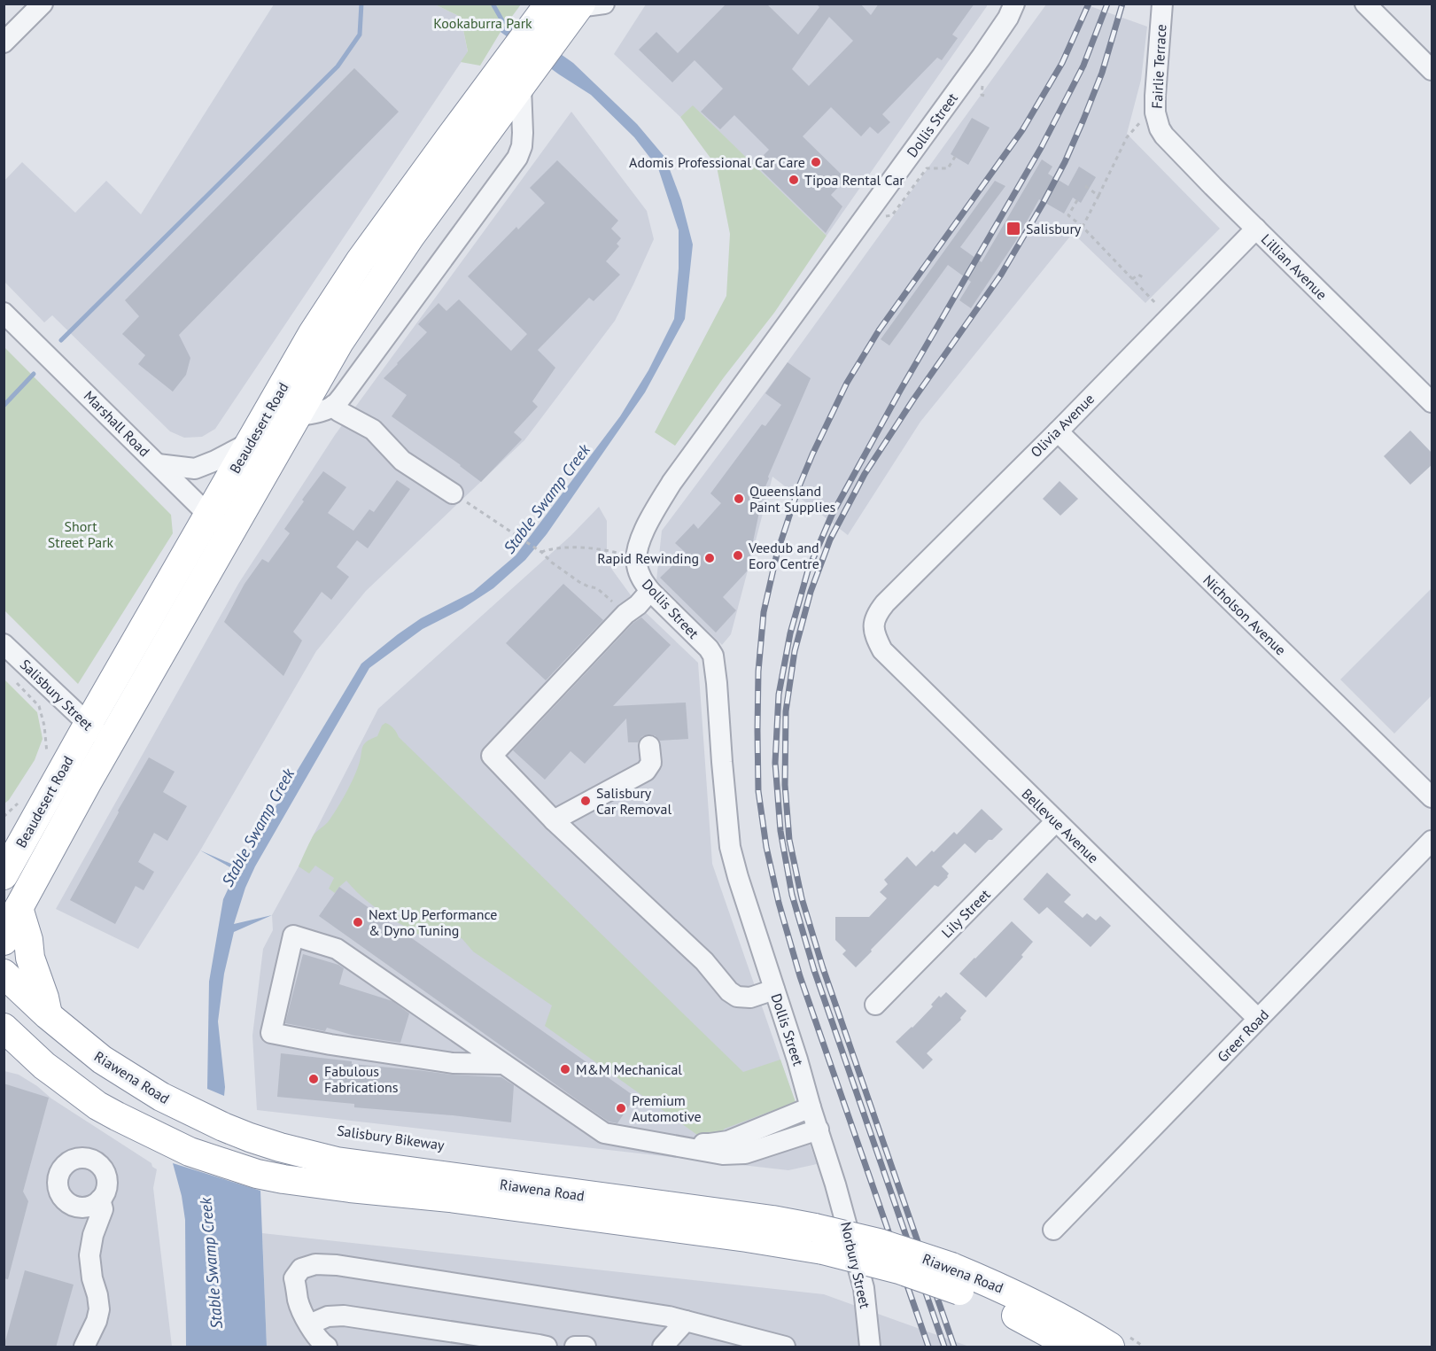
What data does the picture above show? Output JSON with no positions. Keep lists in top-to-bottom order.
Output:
{
  "streets": {
    "highway": ["Beaudesert Road", "Riawena Road"],
    "street": [
      "Fairlie Terrace",
      "Dollis Street",
      "Lillian Avenue",
      "Marshall Road",
      "Olivia Avenue",
      "Nicholson Avenue",
      "Salisbury Street",
      "Bellevue Avenue",
      "Lily Street",
      "Greer Road",
      "Norbury Street"
    ]
  },
  "crossings": [
    ["Fairlie Terrace", "Lillian Avenue"],
    ["Dollis Street", "Norbury Street"],
    ["Lillian Avenue", "Olivia Avenue"],
    ["Marshall Road", "Beaudesert Road"],
    ["Olivia Avenue", "Nicholson Avenue"],
    ["Olivia Avenue", "Bellevue Avenue"],
    ["Beaudesert Road", "Salisbury Street"],
    ["Bellevue Avenue", "Lily Street"],
    ["Bellevue Avenue", "Greer Road"]
  ],
  "water": ["Stable Swamp Creek"],
  "parks": ["Kookaburra Park", "Short Street Park"],
  "places": {
    "other": [
      "Adomis Professional Car Care",
      "Tipoa Rental Car",
      "Queensland Paint Supplies",
      "Veedub and Eoro Centre",
      "Rapid Rewinding",
      "Salisbury Car Removal",
      "Next Up Performance & Dyno Tuning",
      "M&M Mechanical",
      "Fabulous Fabrications",
      "Premium Automotive"
    ],
    "transit": ["Salisbury"]
  }
}
